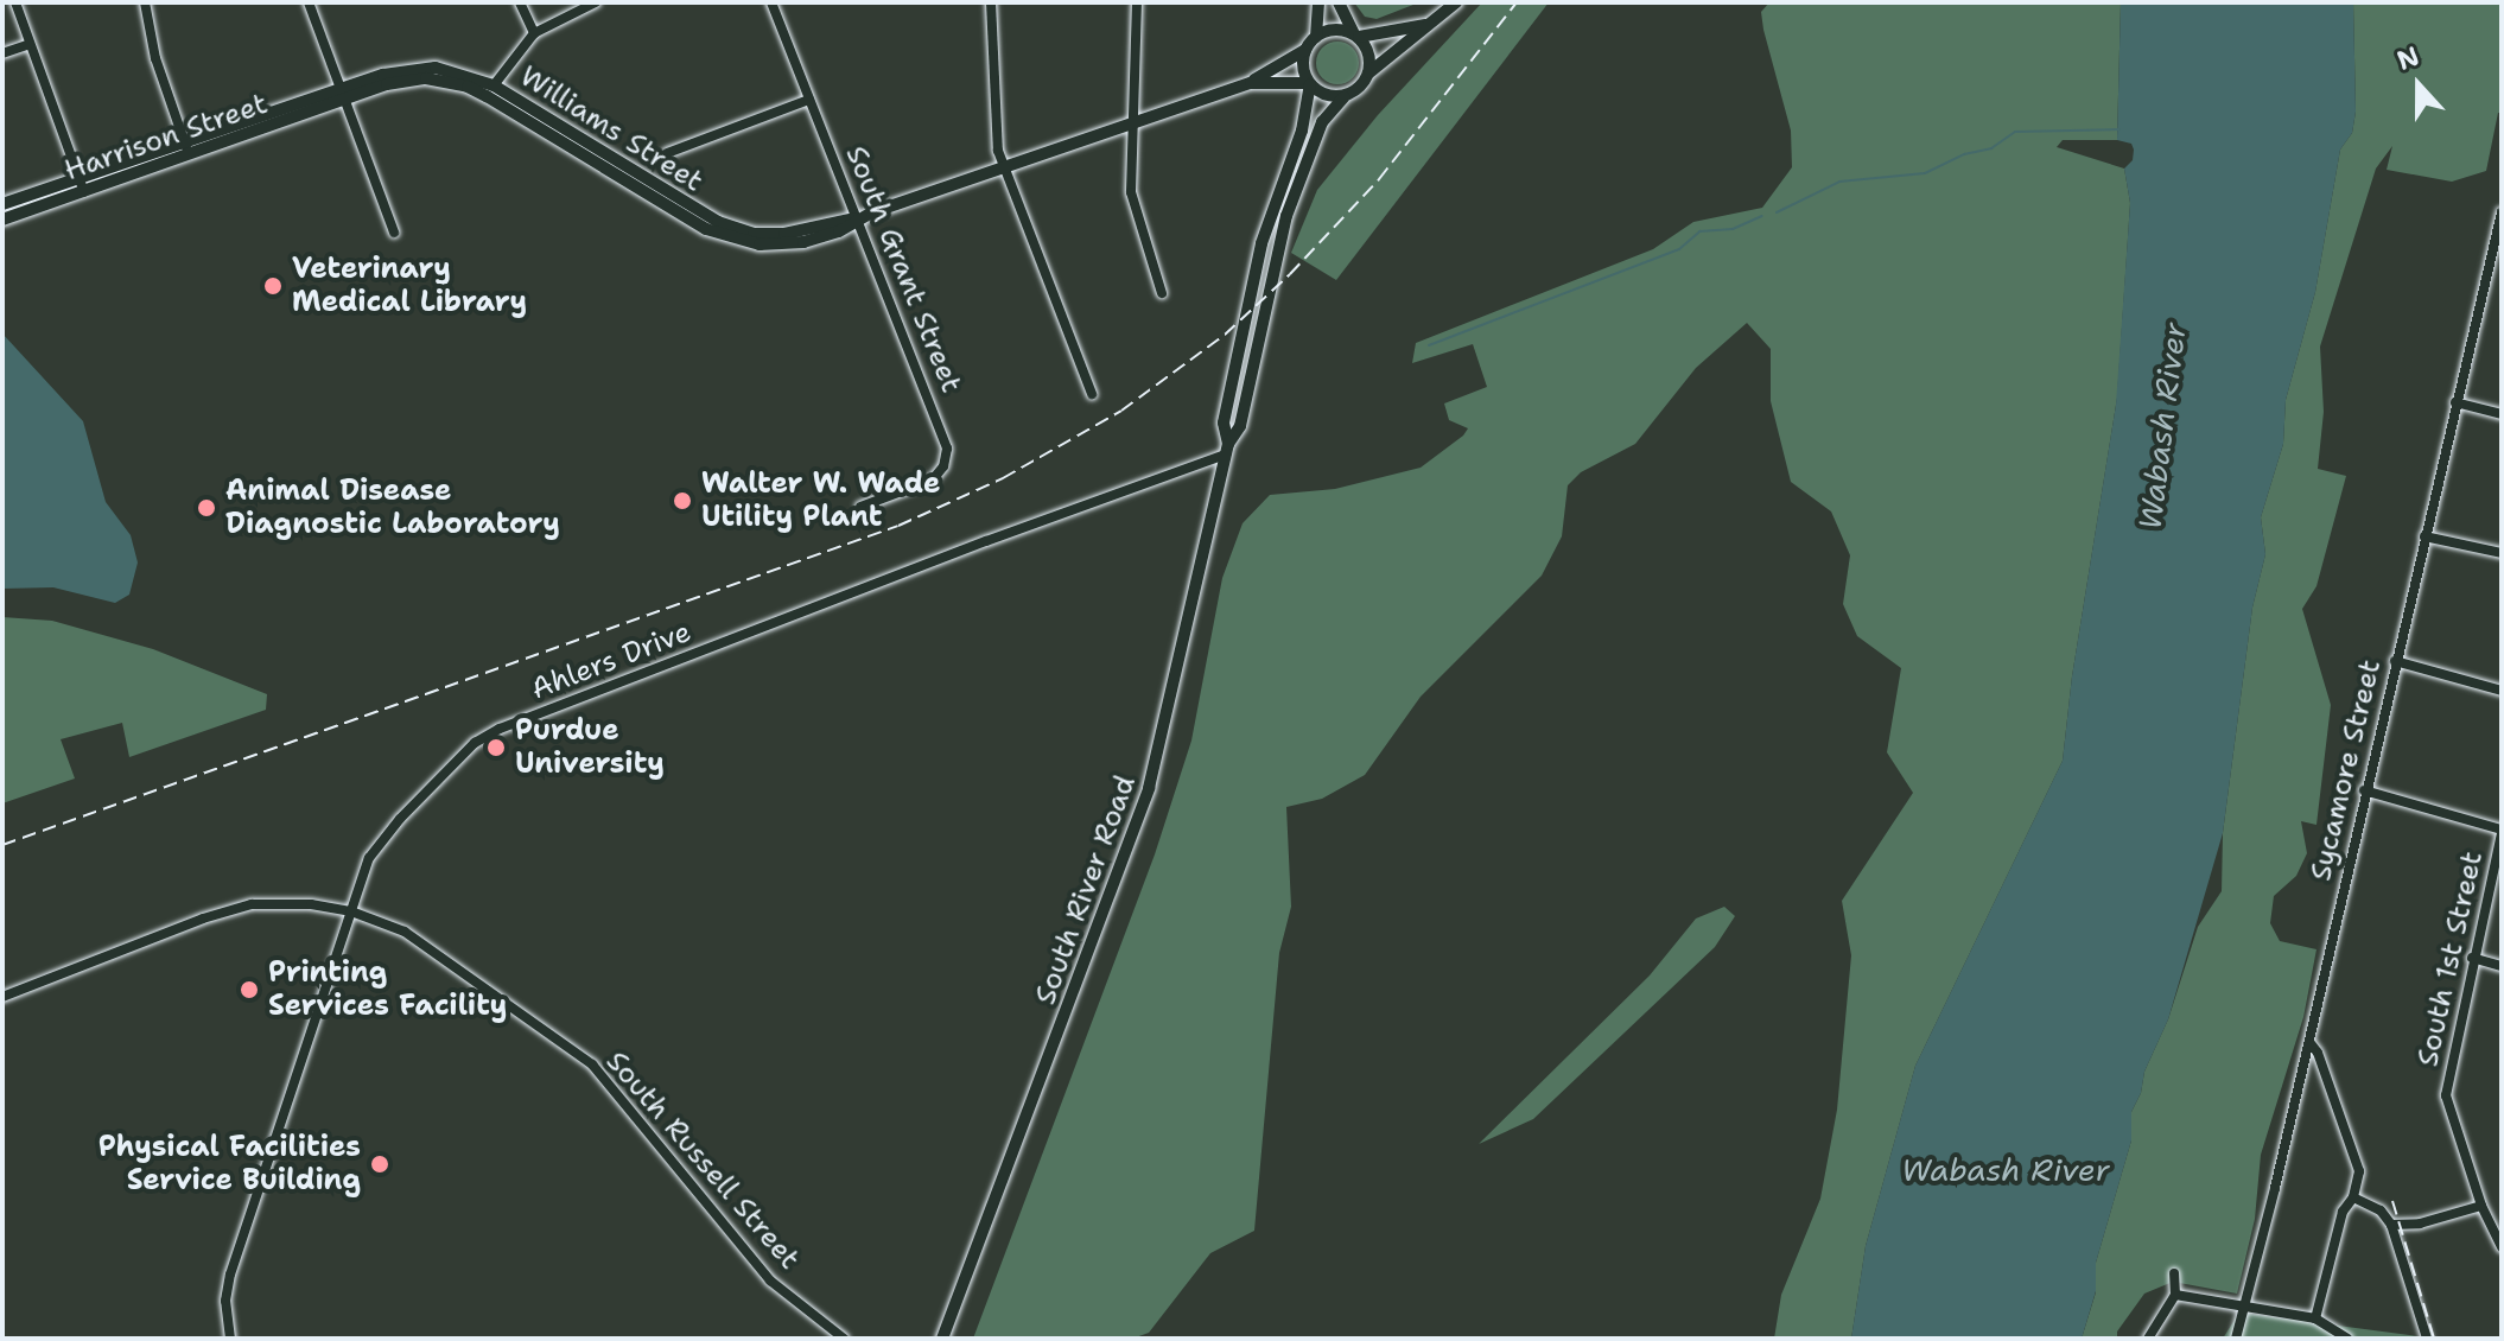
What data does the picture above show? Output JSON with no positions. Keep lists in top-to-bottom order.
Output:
{
  "streets": {
    "main road": ["Williams Street", "Harrison Street", "South River Road"],
    "street": [
      "South Grant Street",
      "Ahlers Drive",
      "Sycamore Street",
      "South 1st Street",
      "South Russell Street"
    ]
  },
  "crossings": [
    ["Williams Street", "Harrison Street"],
    ["Williams Street", "South Grant Street"],
    ["Williams Street", "South River Road"],
    ["Ahlers Drive", "South River Road"],
    ["Ahlers Drive", "South Russell Street"]
  ],
  "water": ["Wabash River"],
  "places": [
    "Veterinary Medical Library",
    "Walter W. Wade Utility Plant",
    "Animal Disease Diagnostic Laboratory",
    "Purdue University",
    "Printing Services Facility",
    "Physical Facilities Service Building"
  ],
  "north": "top"
}
